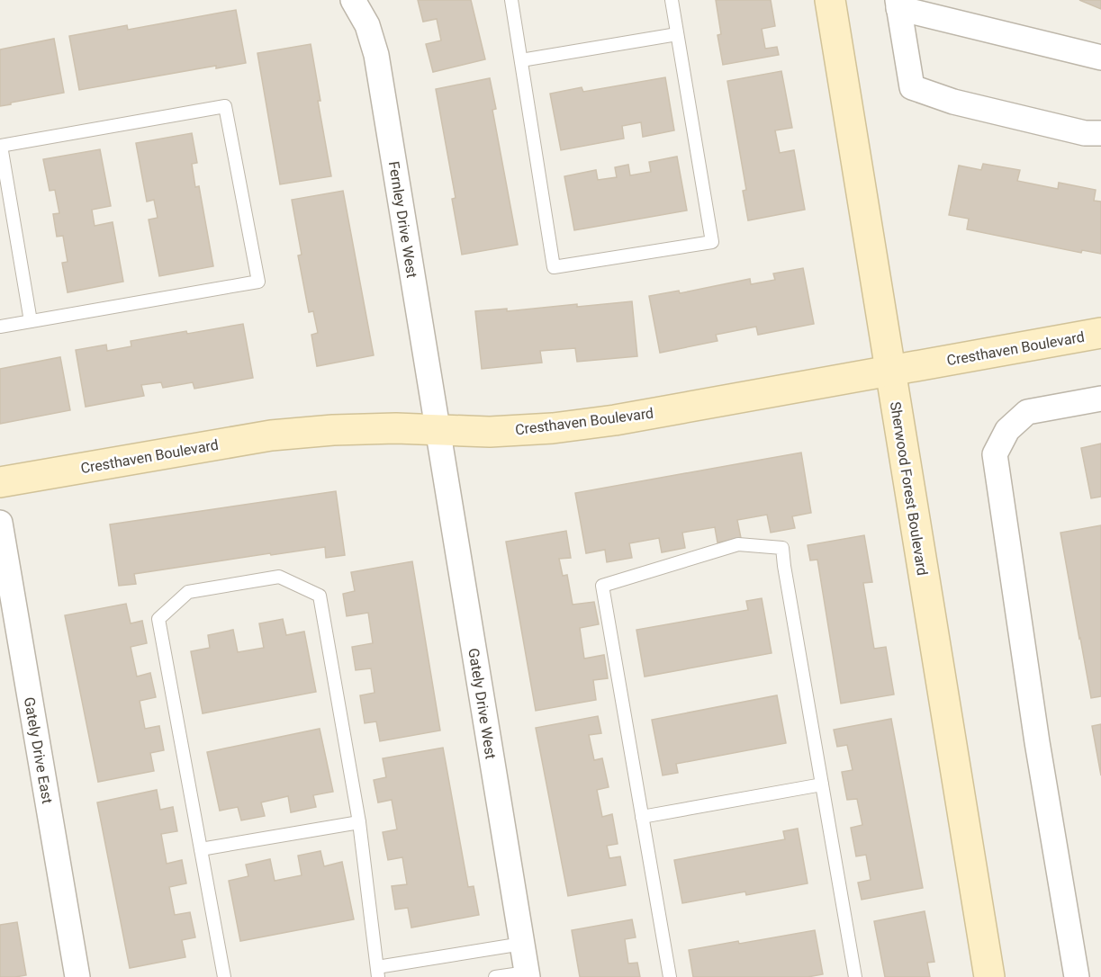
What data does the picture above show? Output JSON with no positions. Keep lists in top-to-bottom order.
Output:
{
  "streets": {
    "street": [
      "Fernley Drive West",
      "Cresthaven Boulevard",
      "Sherwood Forest Boulevard",
      "Gately Drive West",
      "Gately Drive East"
    ]
  },
  "crossings": [
    ["Fernley Drive West", "Cresthaven Boulevard"],
    ["Fernley Drive West", "Gately Drive West"],
    ["Cresthaven Boulevard", "Sherwood Forest Boulevard"],
    ["Cresthaven Boulevard", "Gately Drive West"]
  ]
}
